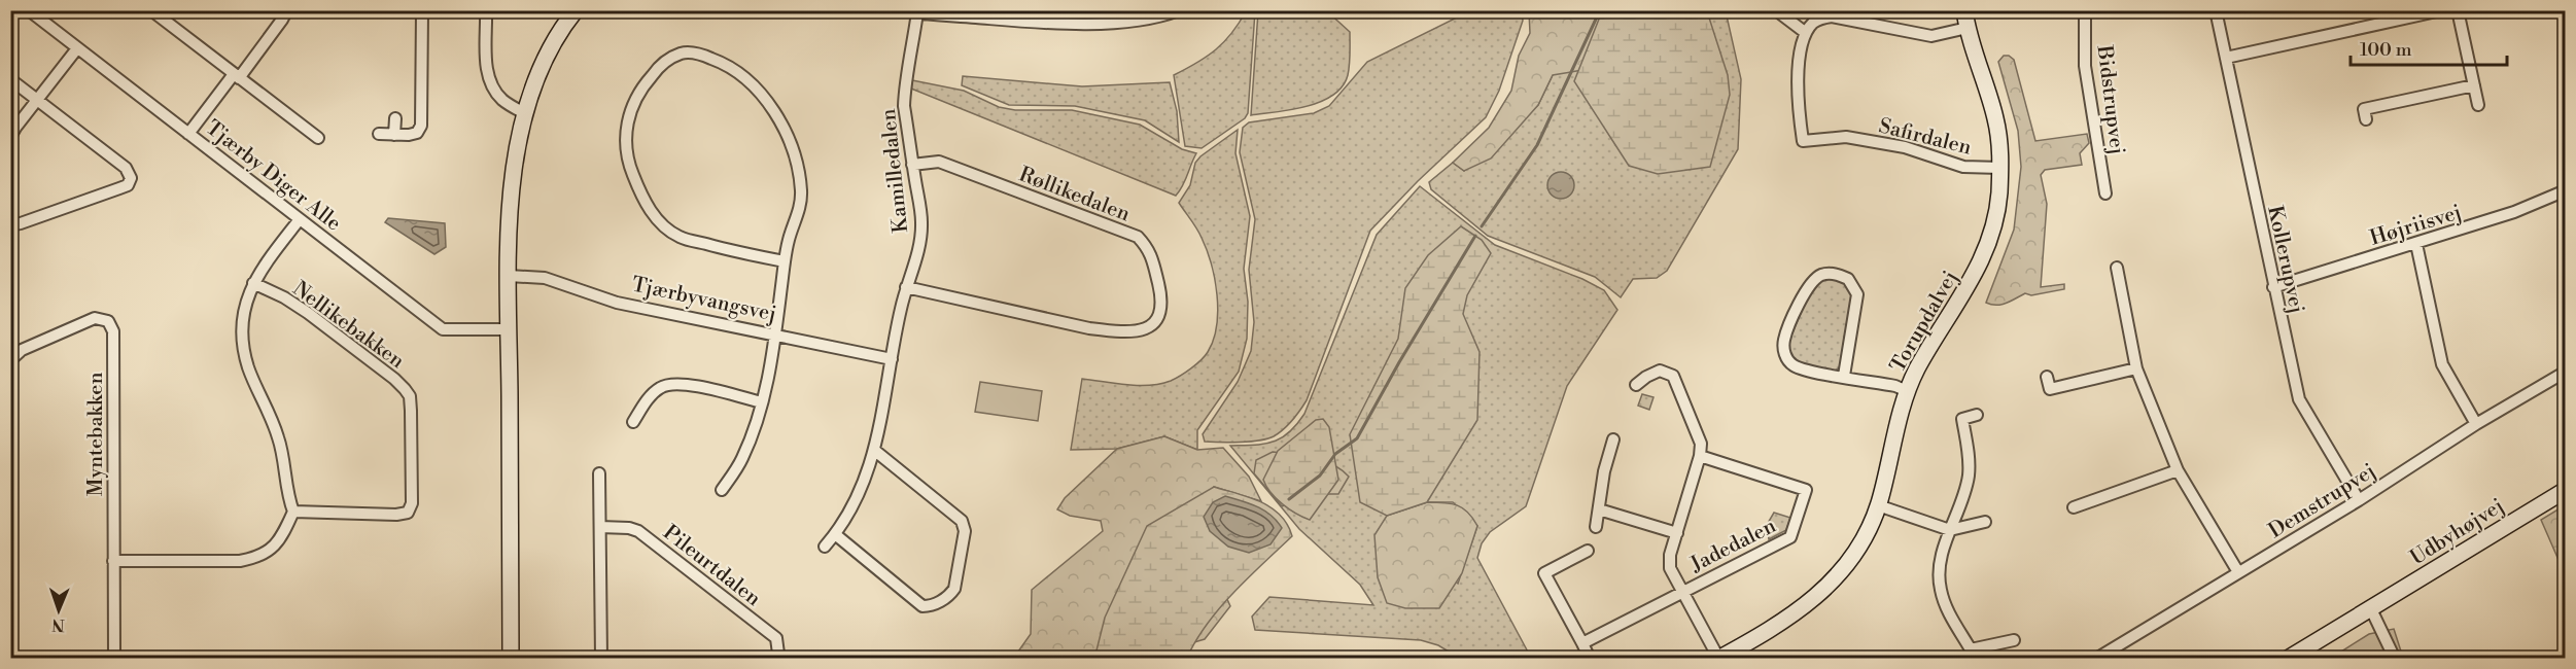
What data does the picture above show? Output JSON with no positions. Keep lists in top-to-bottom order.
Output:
{
  "streets": {
    "street": [
      "Bidstrupvej",
      "Safirdalen",
      "Kamilledalen",
      "Tjærby Diger Alle",
      "Røllikedalen",
      "Højriisvej",
      "Kollerupvej",
      "Tjærbyvangsvej",
      "Torupdalvej",
      "Nellikebakken",
      "Myntebakken",
      "Demstrupvej",
      "Udbyhøjvej",
      "Jadedalen",
      "Pileurtdalen"
    ]
  },
  "crossings": [
    ["Safirdalen", "Torupdalvej"],
    ["Kamilledalen", "Røllikedalen"],
    ["Kamilledalen", "Tjærbyvangsvej"],
    ["Højriisvej", "Kollerupvej"],
    ["Kollerupvej", "Demstrupvej"],
    ["Torupdalvej", "Jadedalen"]
  ],
  "scale_bar": "100 m",
  "north": "bottom"
}
